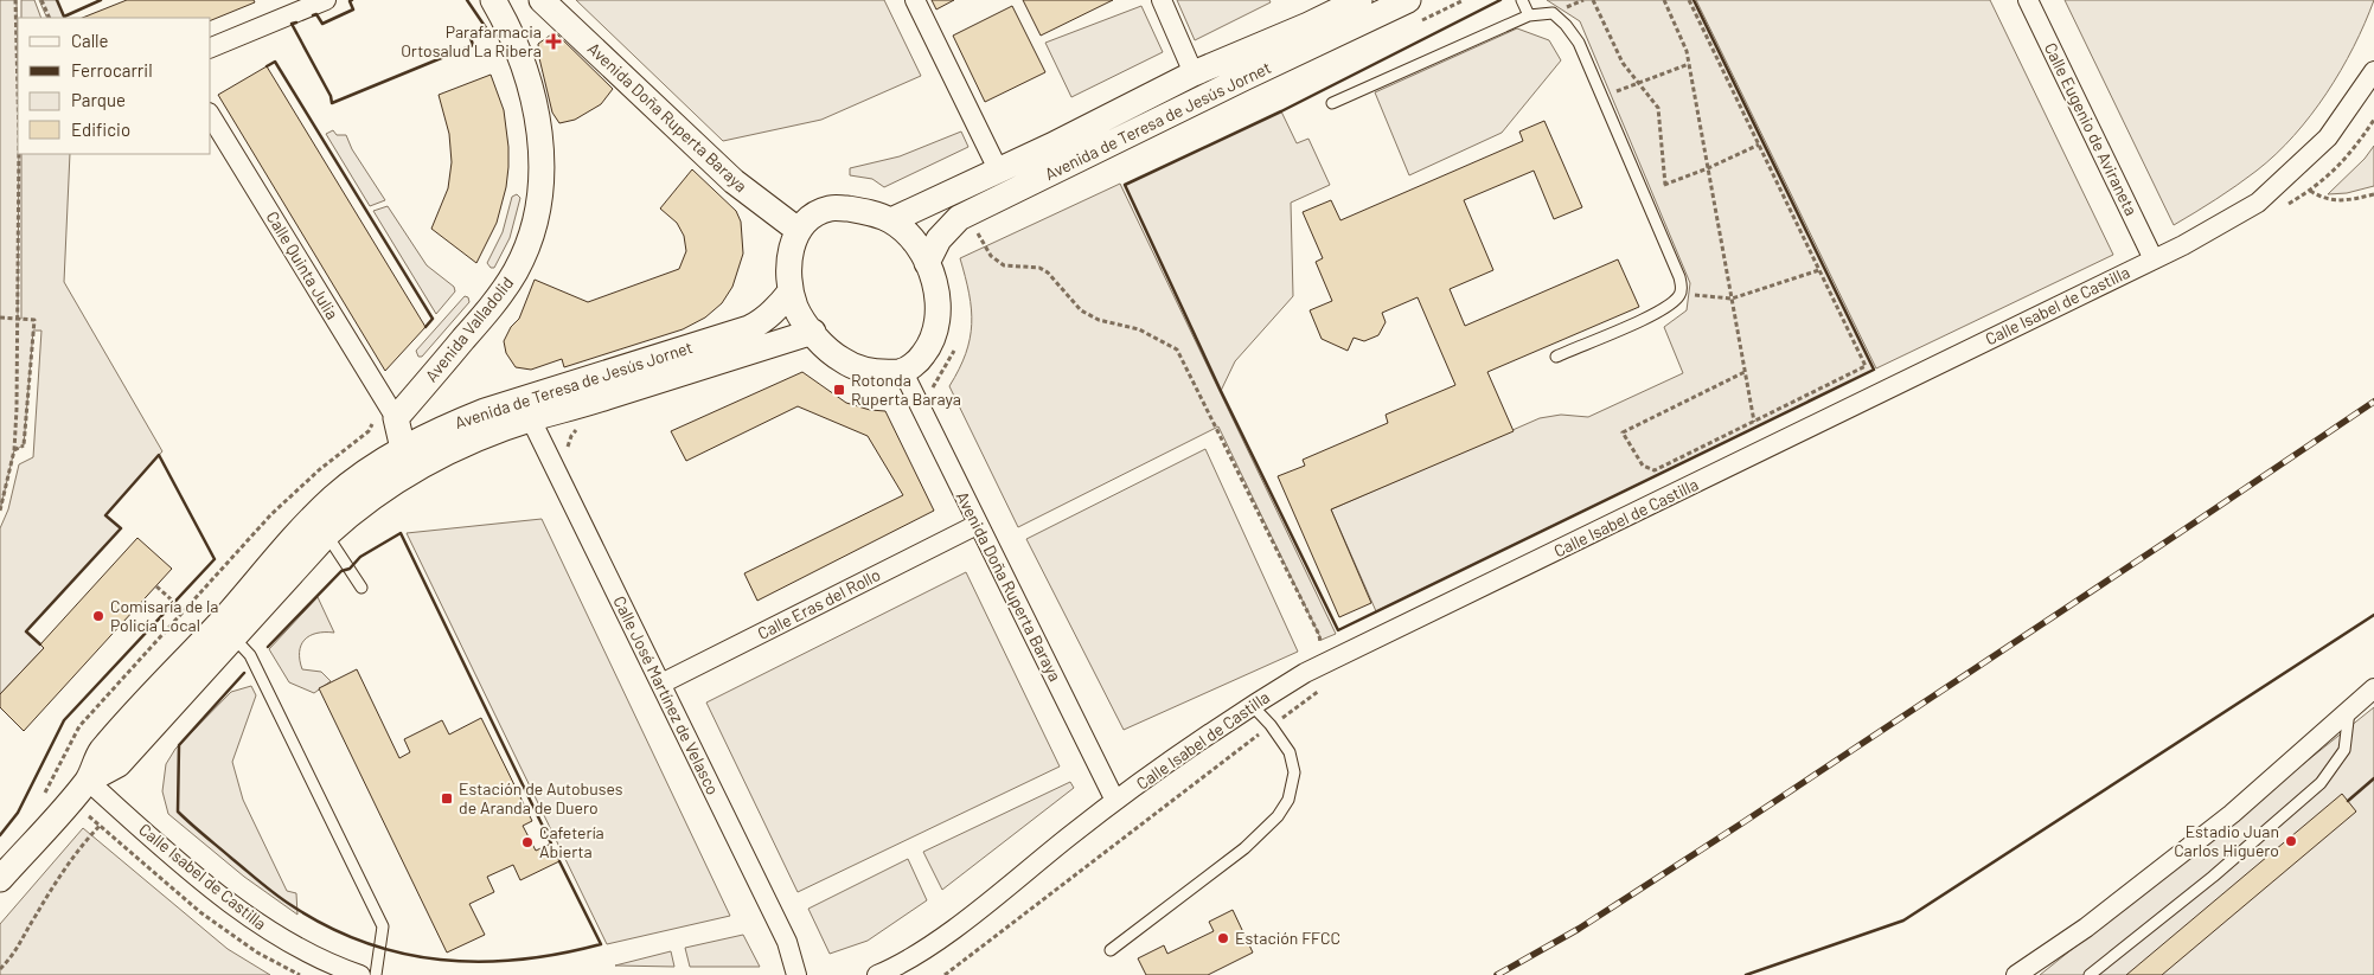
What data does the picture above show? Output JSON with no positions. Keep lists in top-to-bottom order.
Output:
{
  "streets": {
    "street": [
      "Avenida Doña Ruperta Baraya",
      "Avenida de Teresa de Jesús Jornet",
      "Calle Eugenio de Aviraneta",
      "Calle Quinta Julia",
      "Calle Isabel de Castilla",
      "Avenida Valladolid",
      "Calle Eras del Rollo",
      "Calle José Martínez de Velasco"
    ]
  },
  "crossings": [
    ["Avenida Doña Ruperta Baraya", "Avenida de Teresa de Jesús Jornet"],
    ["Avenida Doña Ruperta Baraya", "Calle Isabel de Castilla"],
    ["Avenida Doña Ruperta Baraya", "Calle Eras del Rollo"],
    ["Avenida de Teresa de Jesús Jornet", "Calle Isabel de Castilla"],
    ["Avenida de Teresa de Jesús Jornet", "Calle José Martínez de Velasco"],
    ["Calle Eugenio de Aviraneta", "Calle Isabel de Castilla"],
    ["Calle Quinta Julia", "Avenida Valladolid"],
    ["Calle Eras del Rollo", "Calle José Martínez de Velasco"]
  ],
  "places": {
    "health": ["Parafarmacia Ortosalud La Ribera"],
    "transit": ["Rotonda Ruperta Baraya", "Estación de Autobuses de Aranda de Duero"],
    "other": [
      "Comisaría de la Policía Local",
      "Estadio Juan Carlos Higuero",
      "Cafetería Abierta",
      "Estación FFCC"
    ]
  },
  "legend": [
    "Calle",
    "Ferrocarril",
    "Parque",
    "Edificio"
  ]
}
